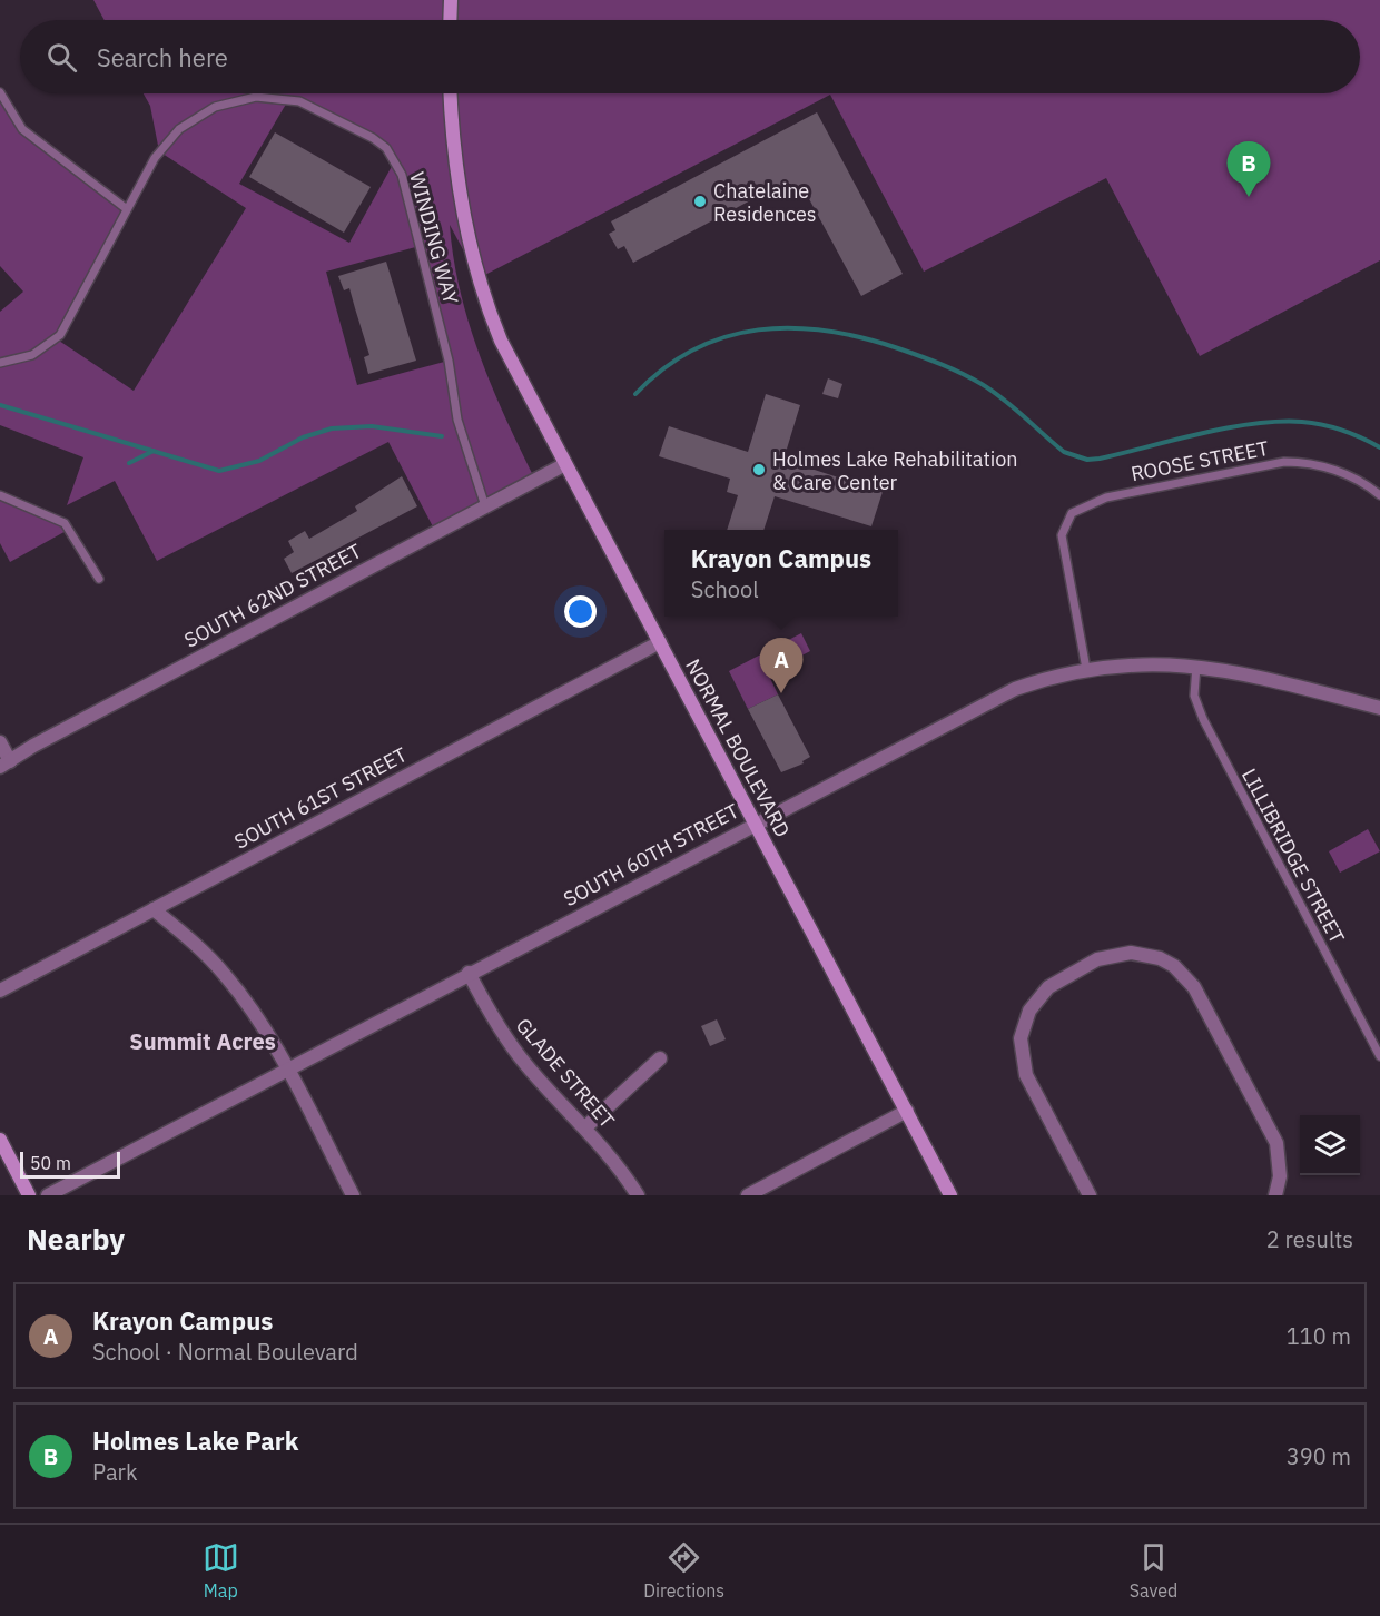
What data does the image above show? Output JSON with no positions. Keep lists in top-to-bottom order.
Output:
{
  "streets": {
    "main road": ["NORMAL BOULEVARD"],
    "street": [
      "SOUTH 62ND STREET",
      "SOUTH 61ST STREET",
      "SOUTH 60TH STREET",
      "GLADE STREET"
    ],
    "lane": ["WINDING WAY", "ROOSE STREET", "LILLIBRIDGE STREET"]
  },
  "crossings": [
    ["WINDING WAY", "SOUTH 62ND STREET"],
    ["ROOSE STREET", "SOUTH 60TH STREET"],
    ["SOUTH 62ND STREET", "NORMAL BOULEVARD"],
    ["NORMAL BOULEVARD", "SOUTH 61ST STREET"],
    ["NORMAL BOULEVARD", "SOUTH 60TH STREET"],
    ["SOUTH 60TH STREET", "LILLIBRIDGE STREET"],
    ["SOUTH 60TH STREET", "GLADE STREET"]
  ],
  "districts": ["Summit Acres"],
  "places": ["Chatelaine Residences", "Holmes Lake Rehabilitation & Care Center"],
  "scale_bar": "50 m",
  "page": {
    "search": "Search here",
    "pins": ["B", "A"],
    "popup": ["Krayon Campus", "School"],
    "scale": "50 m",
    "heading": ["Nearby", "2 results"],
    "list": [
      {
        "mark": "A",
        "name": "Krayon Campus",
        "note": "School · Normal Boulevard",
        "value": "110 m"
      },
      {
        "mark": "B",
        "name": "Holmes Lake Park",
        "note": "Park",
        "value": "390 m"
      }
    ],
    "nav": ["Map", "Directions", "Saved"]
  }
}
